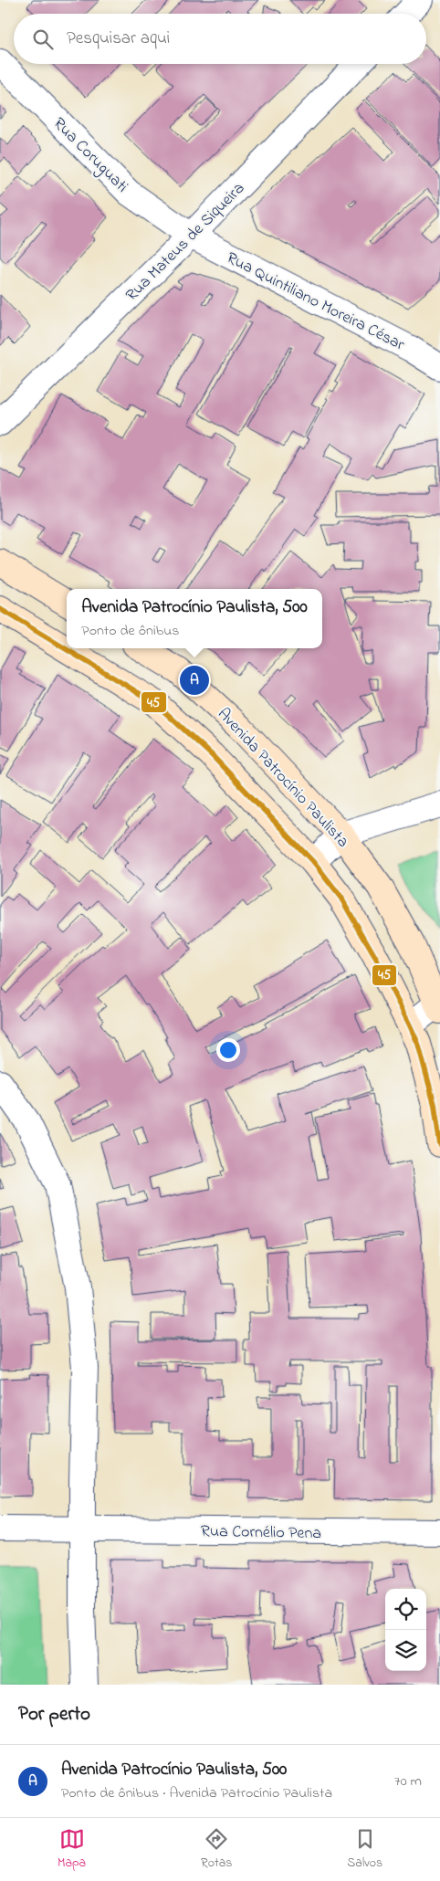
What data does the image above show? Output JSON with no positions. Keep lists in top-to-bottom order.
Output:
{
  "streets": {
    "street": [
      "Rua Coruguati",
      "Rua Mateus de Siqueira",
      "Rua Quintiliano Moreira César",
      "Avenida Patrocínio Paulista",
      "Rua Cornélio Pena"
    ]
  },
  "crossings": [
    ["Rua Coruguati", "Rua Mateus de Siqueira"],
    ["Rua Coruguati", "Rua Quintiliano Moreira César"],
    ["Rua Mateus de Siqueira", "Rua Quintiliano Moreira César"]
  ],
  "lines": ["transit line 45"],
  "page": {
    "search": "Pesquisar aqui",
    "popup": ["Avenida Patrocínio Paulista, 500", "Ponto de ônibus"],
    "pins": "A",
    "heading": "Por perto",
    "list": [
      {
        "mark": "A",
        "name": "Avenida Patrocínio Paulista, 500",
        "note": "Ponto de ônibus · Avenida Patrocínio Paulista",
        "value": "70 m"
      }
    ],
    "nav": ["Mapa", "Rotas", "Salvos"]
  }
}
